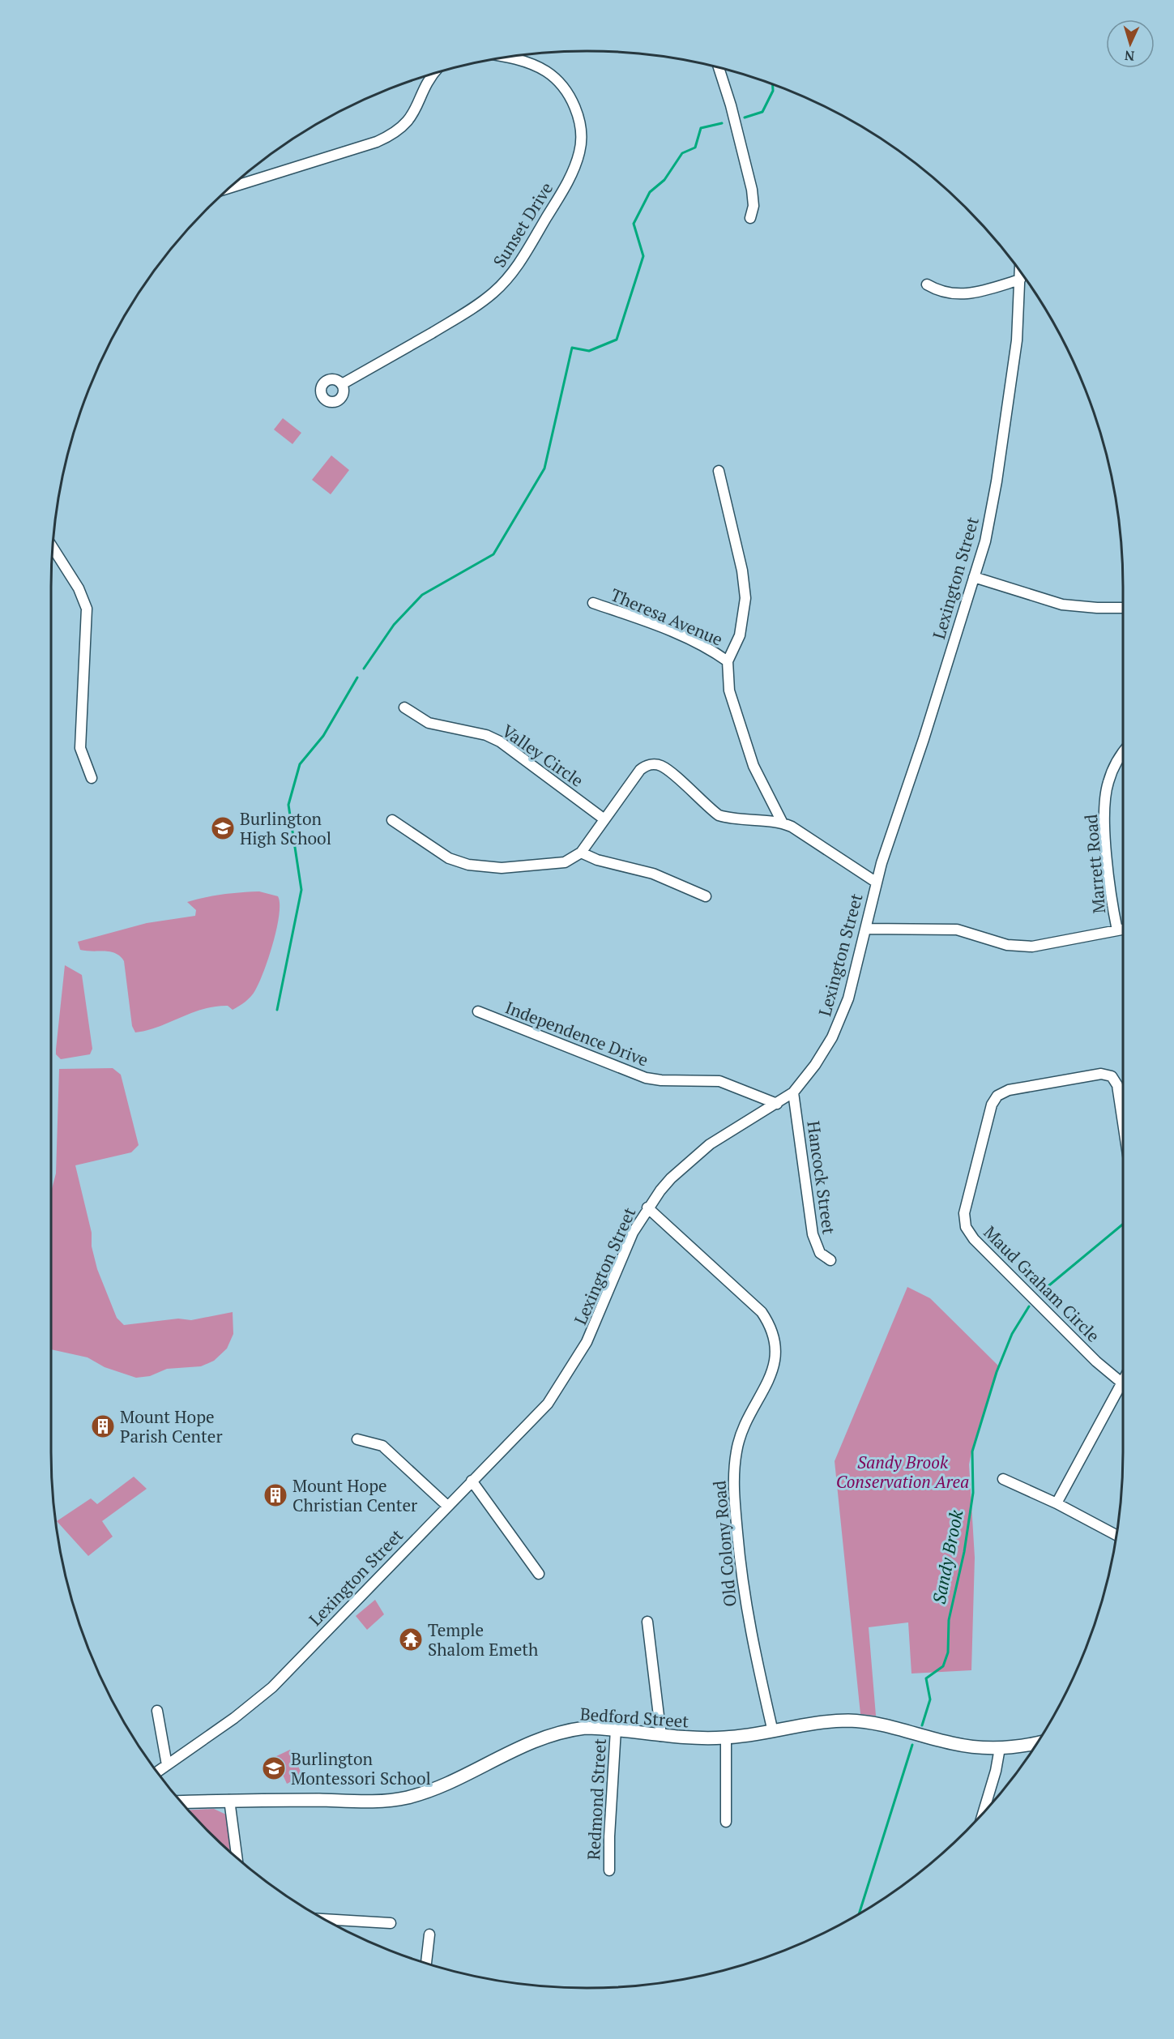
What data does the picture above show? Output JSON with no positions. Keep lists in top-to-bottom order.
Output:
{
  "streets": {
    "main road": ["Bedford Street"],
    "street": [
      "Sunset Drive",
      "Lexington Street",
      "Theresa Avenue",
      "Valley Circle",
      "Marrett Road",
      "Independence Drive",
      "Hancock Street",
      "Maud Graham Circle",
      "Old Colony Road",
      "Redmond Street"
    ]
  },
  "crossings": [
    ["Lexington Street", "Independence Drive"],
    ["Lexington Street", "Hancock Street"],
    ["Lexington Street", "Old Colony Road"],
    ["Old Colony Road", "Bedford Street"],
    ["Bedford Street", "Redmond Street"]
  ],
  "water": ["Sandy Brook"],
  "parks": ["Sandy Brook Conservation Area"],
  "places": {
    "school or university": ["Burlington High School", "Burlington Montessori School"],
    "building": ["Mount Hope Parish Center", "Mount Hope Christian Center"],
    "temple": ["Temple Shalom Emeth"]
  },
  "north": "bottom"
}
